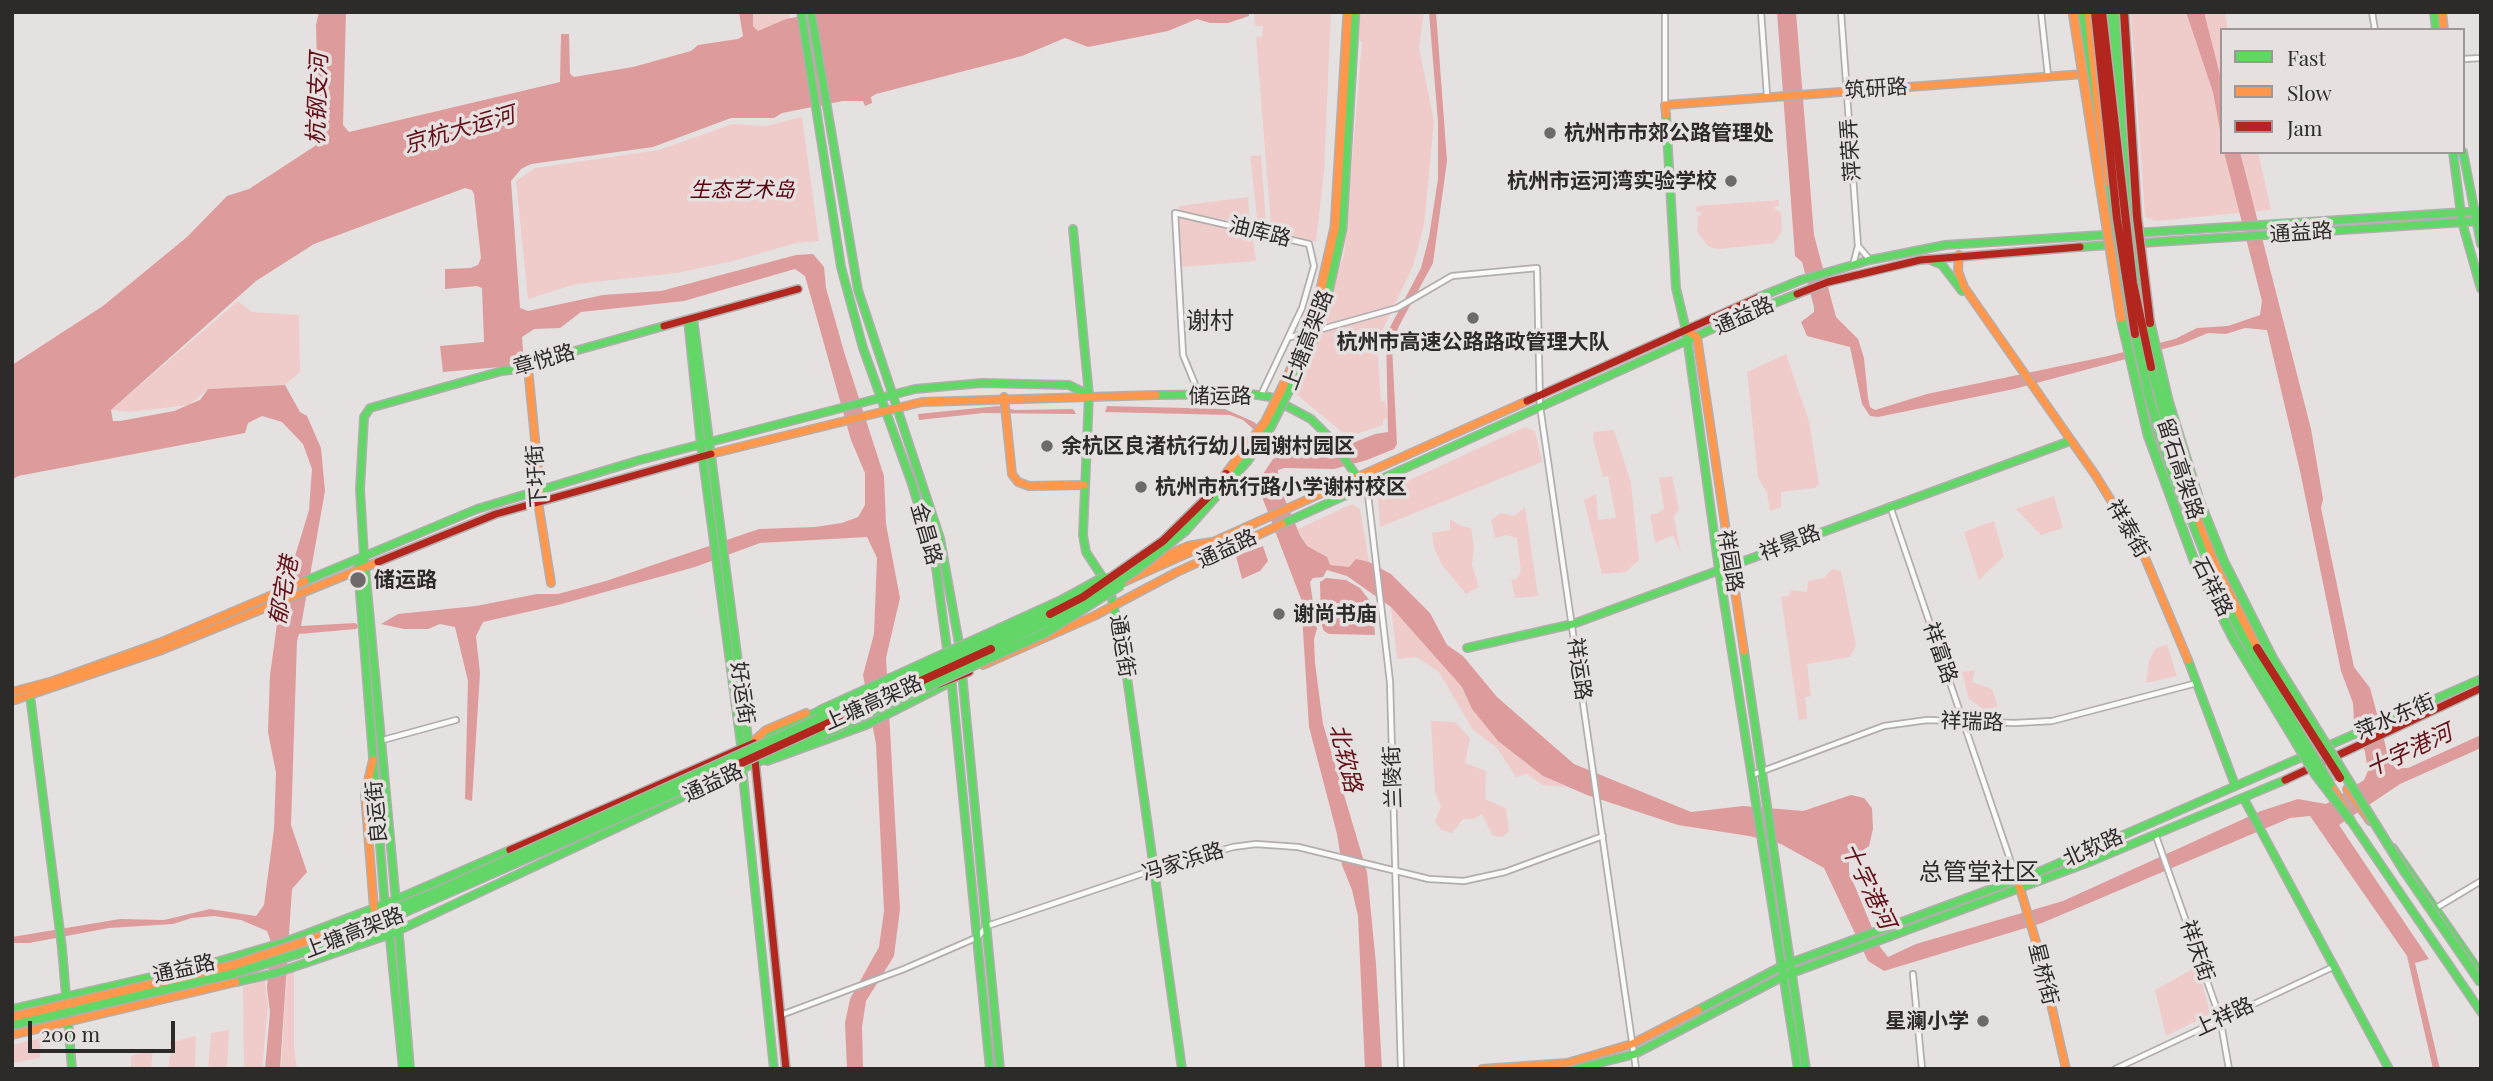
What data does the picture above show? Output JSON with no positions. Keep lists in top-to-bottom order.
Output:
{
  "streets": {
    "main road": [
      "筑研路",
      "通益路",
      "上塘高架路",
      "章悦路",
      "储运路",
      "留石高架路",
      "下圩街",
      "祥泰街",
      "金昌路",
      "祥景路",
      "祥园路",
      "石祥路",
      "通运街",
      "好运街",
      "萍水东街",
      "良运街",
      "北软路",
      "星桥街"
    ],
    "street": [
      "萍荣弄",
      "油库路",
      "祥富路",
      "祥运路",
      "祥瑞路",
      "兰陵街",
      "冯家浜路",
      "祥庆街",
      "上祥路"
    ]
  },
  "crossings": [
    ["筑研路", "萍荣弄"],
    ["筑研路", "祥园路"],
    ["筑研路", "石祥路"],
    ["萍荣弄", "通益路"],
    ["油库路", "储运路"],
    ["油库路", "祥运路"],
    ["通益路", "储运路"],
    ["通益路", "祥泰街"],
    ["通益路", "金昌路"],
    ["通益路", "祥园路"],
    ["通益路", "石祥路"],
    ["通益路", "通运街"],
    ["通益路", "祥运路"],
    ["通益路", "好运街"],
    ["通益路", "兰陵街"],
    ["通益路", "良运街"],
    ["章悦路", "下圩街"],
    ["章悦路", "好运街"],
    ["章悦路", "良运街"],
    ["储运路", "金昌路"],
    ["储运路", "通运街"],
    ["储运路", "好运街"],
    ["留石高架路", "石祥路"],
    ["祥泰街", "祥景路"],
    ["祥泰街", "祥瑞路"],
    ["祥泰街", "北软路"],
    ["金昌路", "冯家浜路"],
    ["祥景路", "祥园路"],
    ["祥景路", "祥富路"],
    ["祥景路", "祥运路"],
    ["祥园路", "祥瑞路"],
    ["祥园路", "北软路"],
    ["石祥路", "萍水东街"],
    ["石祥路", "北软路"],
    ["通运街", "冯家浜路"],
    ["祥富路", "祥瑞路"],
    ["祥富路", "北软路"],
    ["祥富路", "星桥街"],
    ["祥运路", "北软路"],
    ["祥运路", "冯家浜路"],
    ["萍水东街", "北软路"],
    ["兰陵街", "冯家浜路"],
    ["北软路", "祥庆街"],
    ["北软路", "星桥街"],
    ["祥庆街", "上祥路"]
  ],
  "districts": ["谢村", "总管堂社区"],
  "water": [
    "杭钢支河",
    "京杭大运河",
    "郁宅港",
    "十字港河",
    "北软路"
  ],
  "parks": ["生态艺术岛"],
  "places": [
    "杭州市市郊公路管理处",
    "杭州市运河湾实验学校",
    "杭州市高速公路路政管理大队",
    "余杭区良渚杭行幼儿园谢村园区",
    "杭州市杭行路小学谢村校区",
    "储运路",
    "谢尚书庙",
    "星澜小学"
  ],
  "legend": ["Fast", "Slow", "Jam"],
  "scale_bar": "200 m"
}
